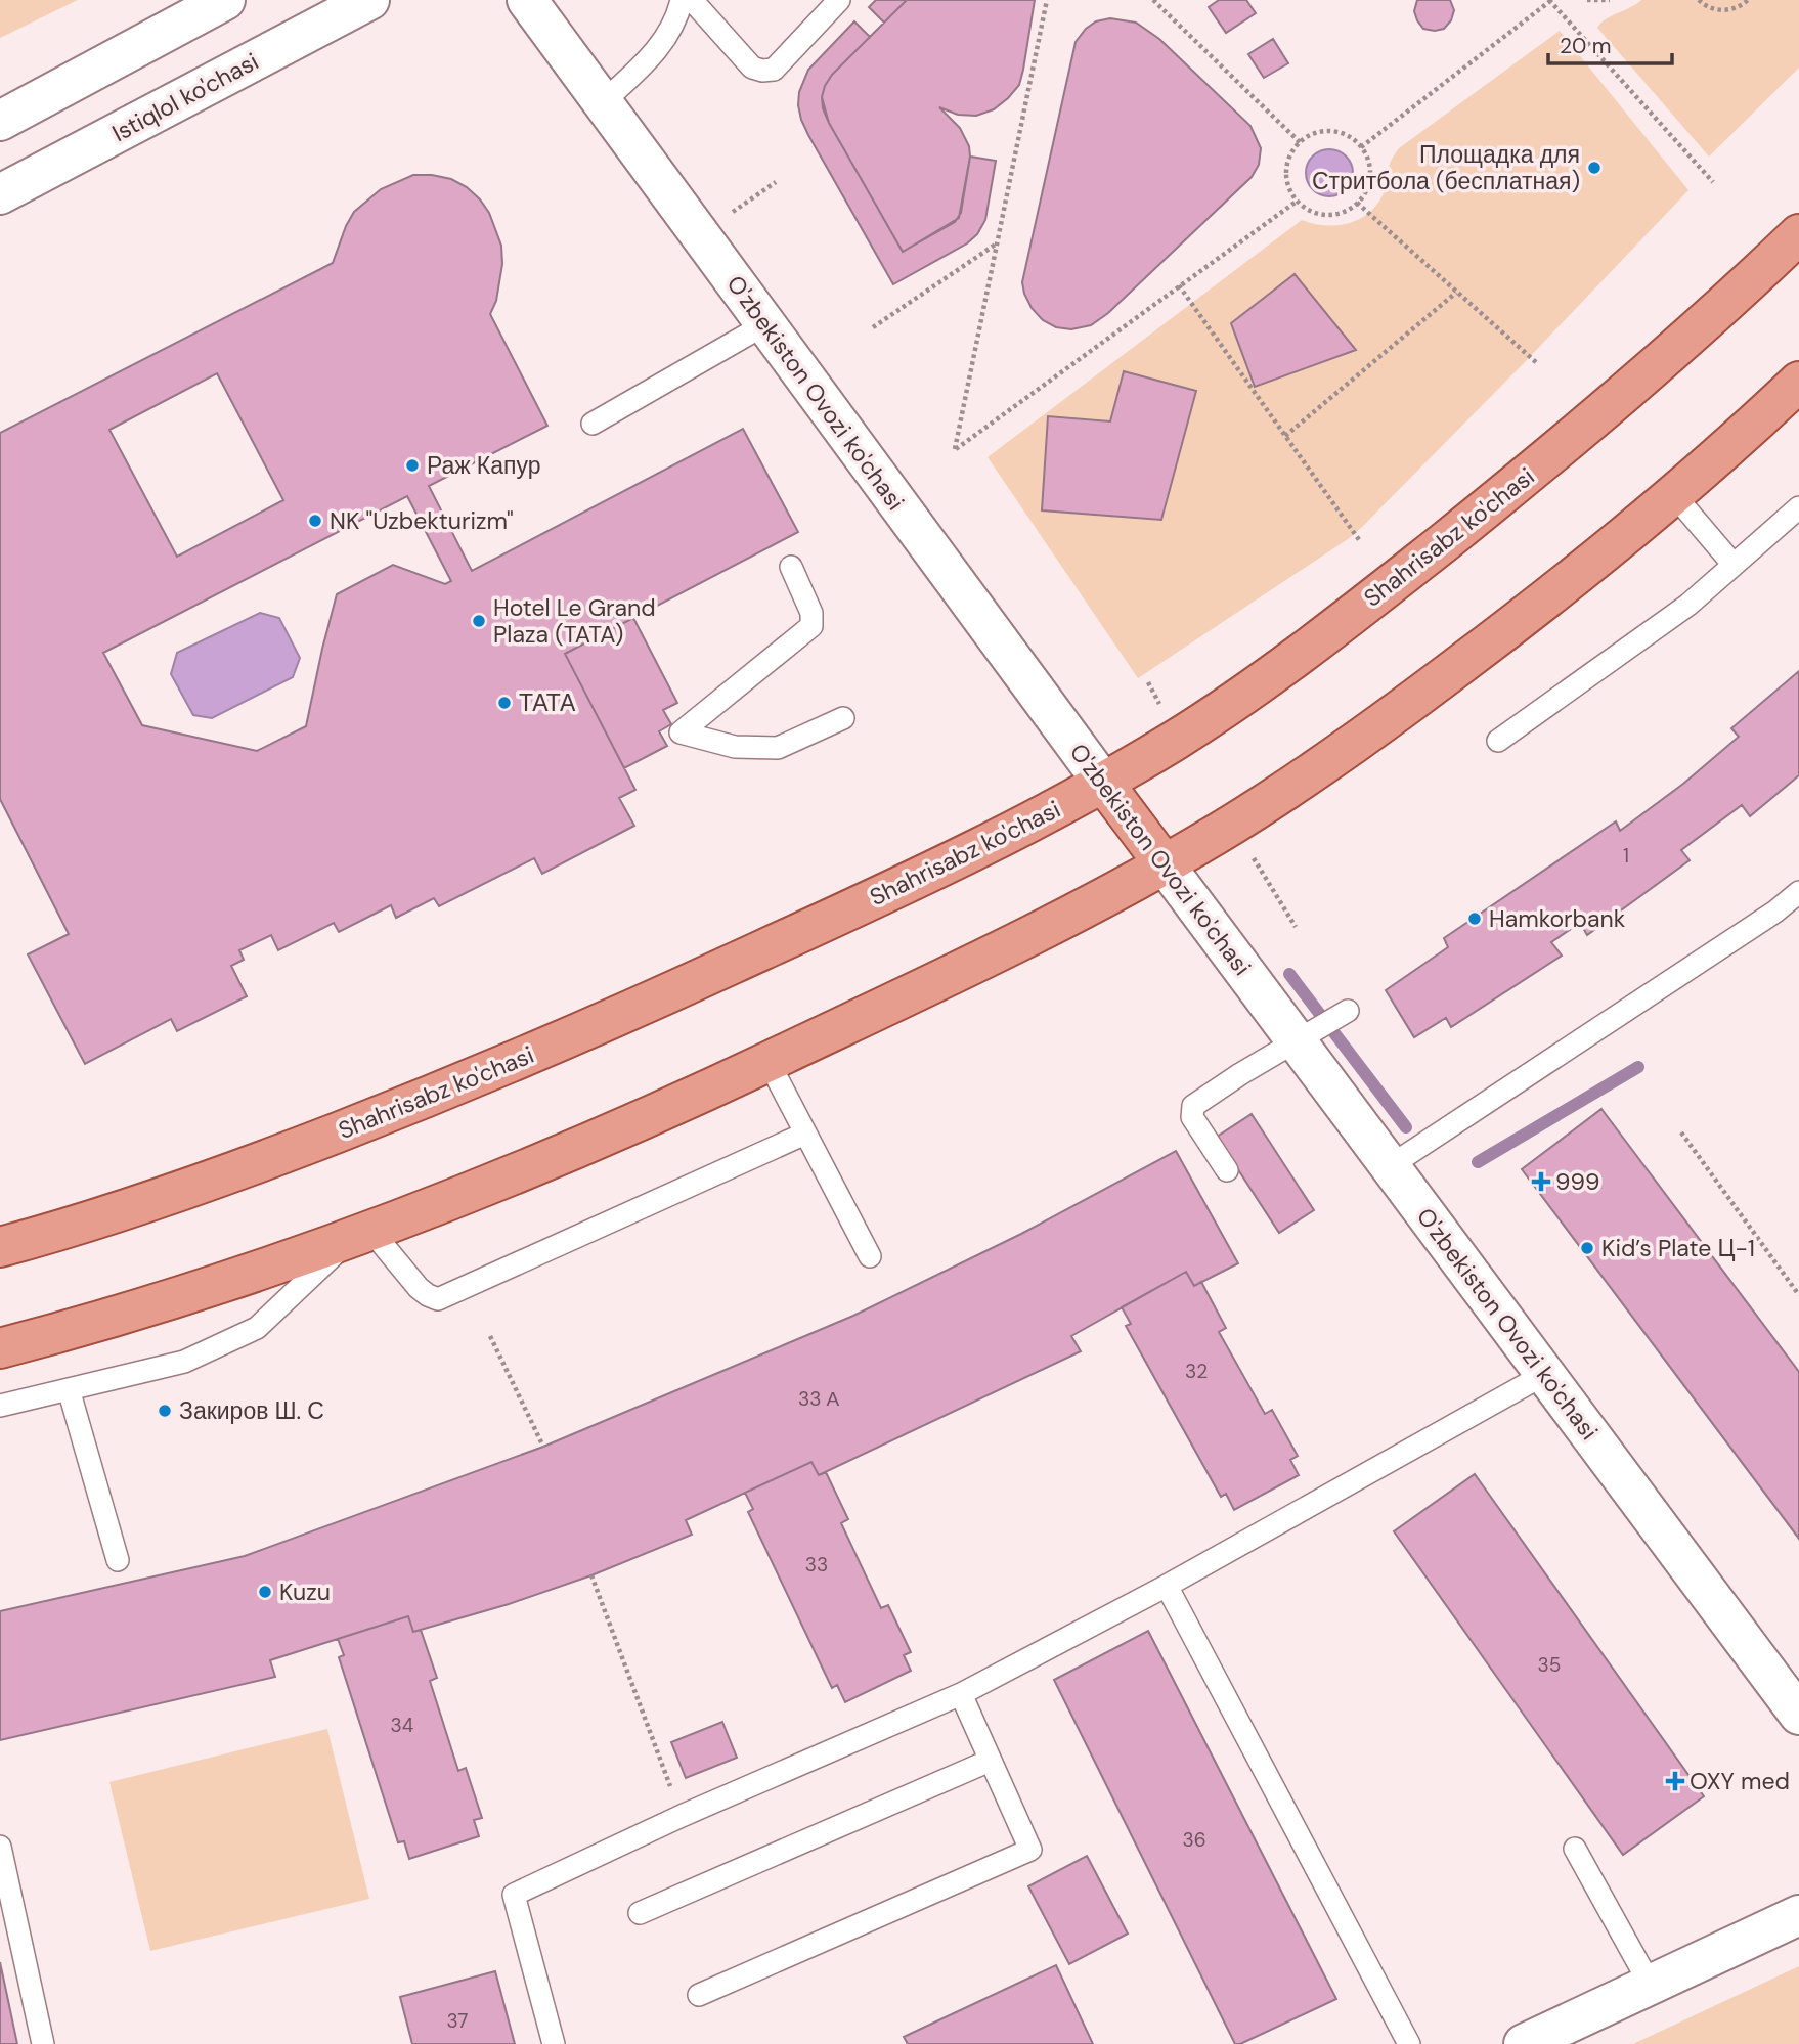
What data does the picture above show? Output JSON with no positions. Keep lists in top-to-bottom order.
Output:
{
  "streets": {
    "main road": ["O'zbekiston Ovozi ko'chasi", "Shahrisabz ko'chasi"],
    "street": ["Istiqlol ko'chasi"]
  },
  "crossings": [
    ["O'zbekiston Ovozi ko'chasi", "Shahrisabz ko'chasi"]
  ],
  "places": {
    "other": [
      "Площадка для Стритбола (бесплатная)",
      "Раж Капур",
      "NK \"Uzbekturizm\"",
      "Hotel Le Grand Plaza (TATA)",
      "ТАТА",
      "Hamkorbank",
      "Kid’s Plate Ц-1",
      "Закиров Ш. С",
      "Kuzu"
    ],
    "health": ["999", "OXY med"]
  },
  "house_numbers": [
    "1",
    "32",
    "33 А",
    "33",
    "35",
    "34",
    "36",
    "37"
  ],
  "scale_bar": "20 m"
}
